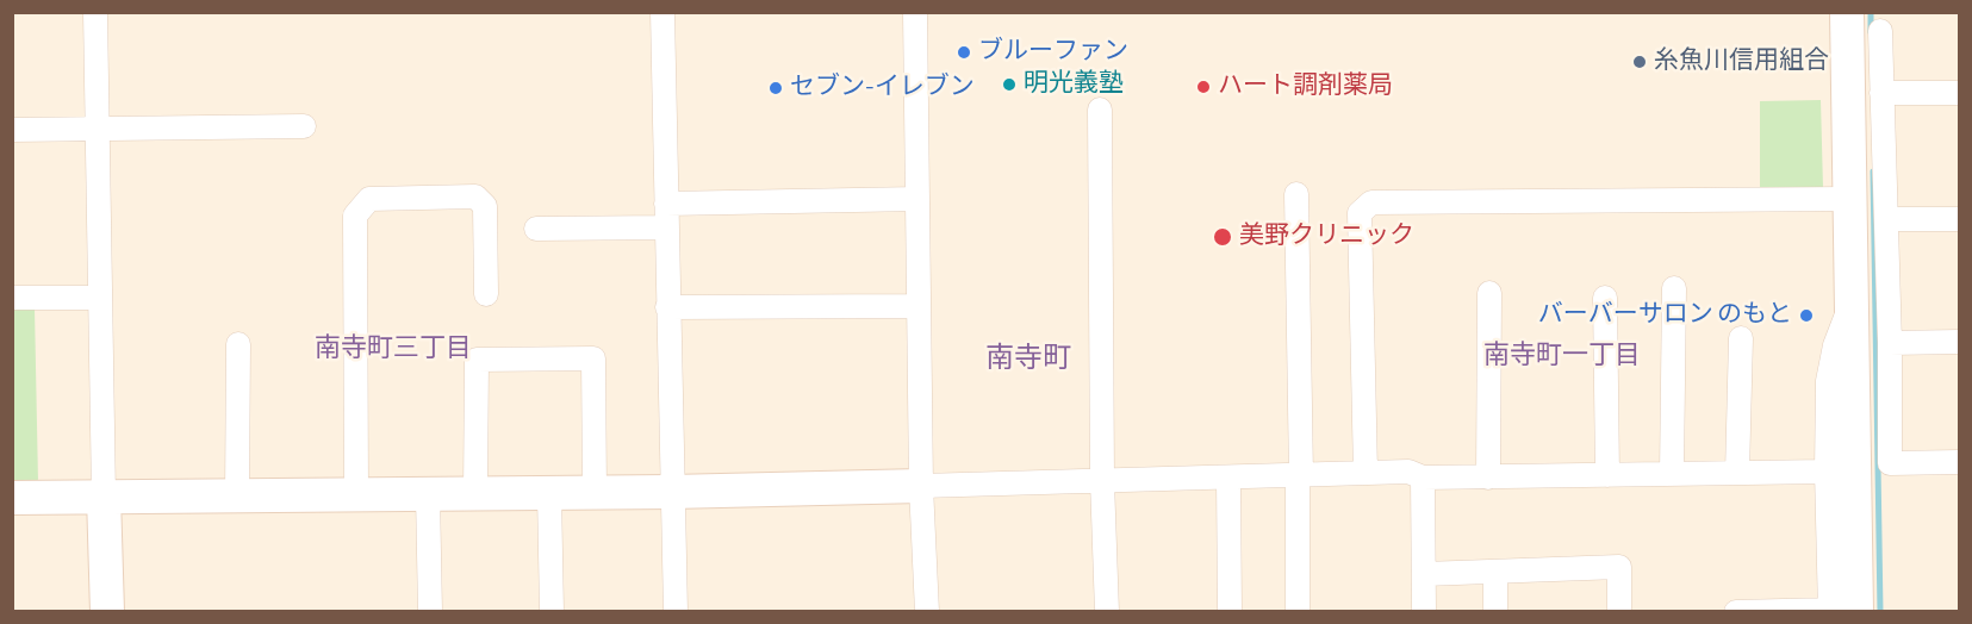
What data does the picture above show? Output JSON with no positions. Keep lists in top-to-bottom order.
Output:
{
  "districts": ["南寺町三丁目", "南寺町一丁目", "南寺町"],
  "places": [
    "ブルーファン",
    "糸魚川信用組合",
    "明光義塾",
    "ハート調剤薬局",
    "セブン-イレブン",
    "美野クリニック",
    "バーバーサロン のもと"
  ]
}
